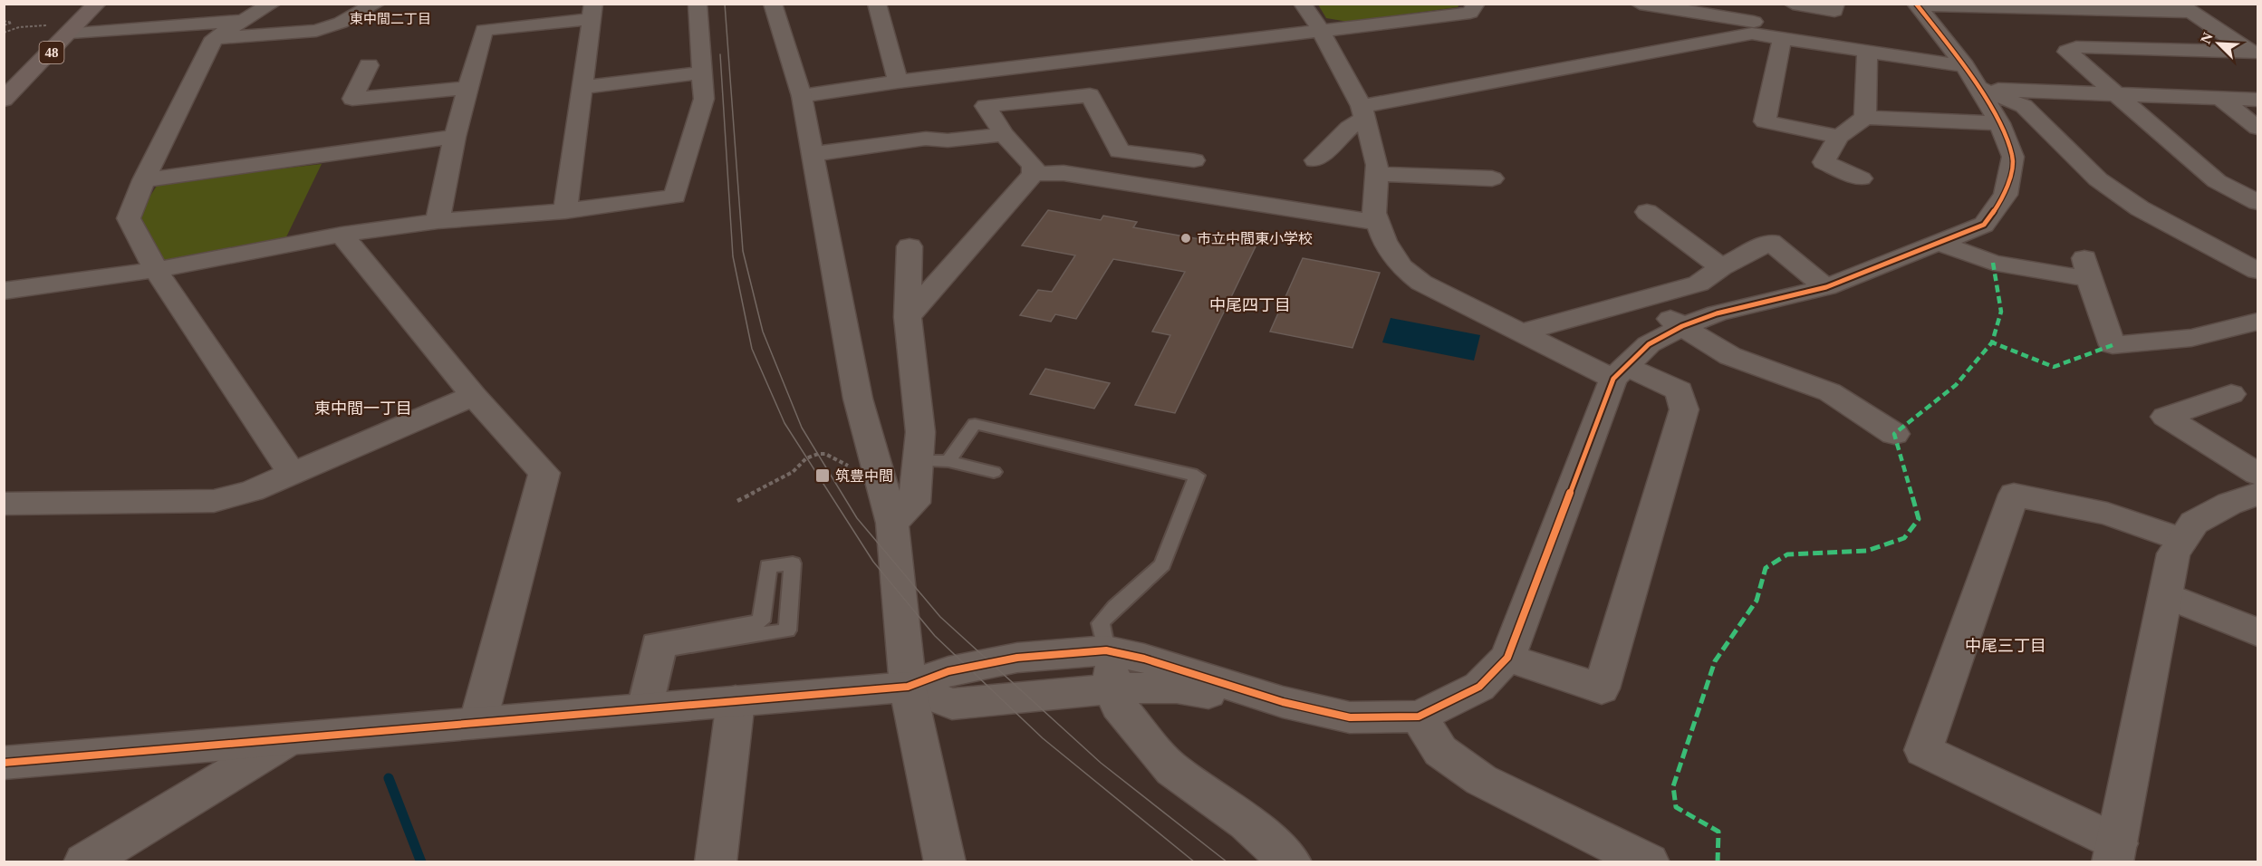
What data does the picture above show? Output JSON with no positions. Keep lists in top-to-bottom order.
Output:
{
  "streets": {
    "main road": ["48"]
  },
  "districts": [
    "東中間二丁目",
    "中尾四丁目",
    "東中間一丁目",
    "中尾三丁目"
  ],
  "places": {
    "other": ["市立中間東小学校"],
    "transit": ["筑豊中間"]
  },
  "north": "top left"
}
